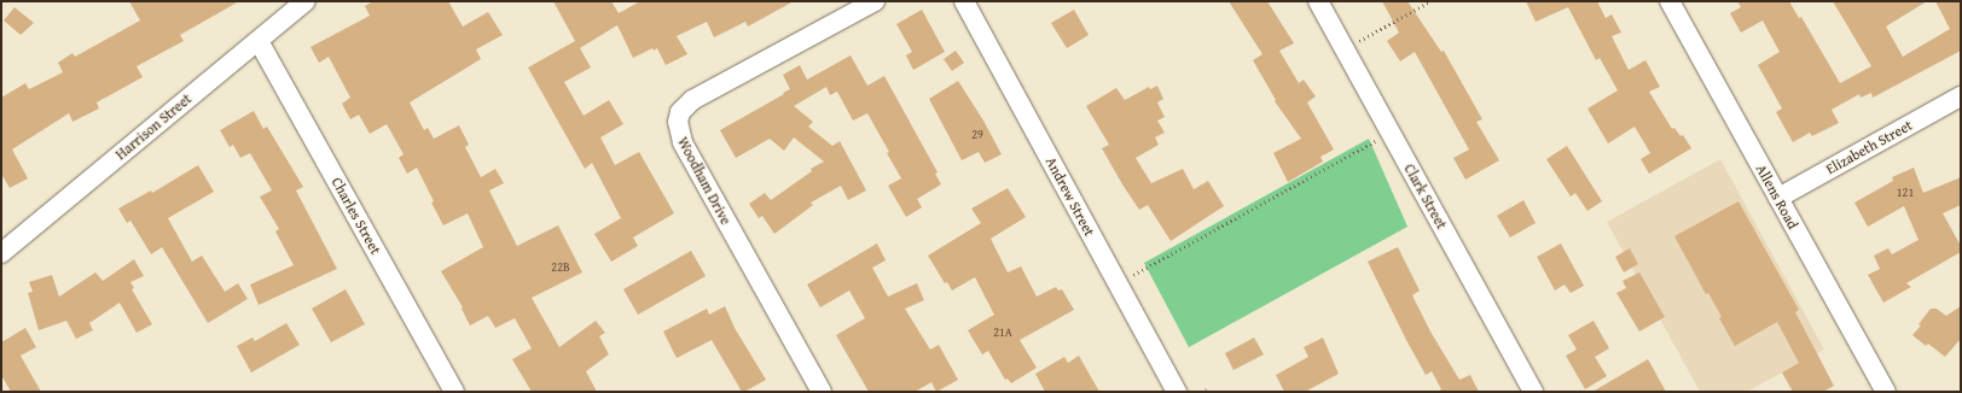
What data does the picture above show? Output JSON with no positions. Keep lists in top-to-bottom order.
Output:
{
  "streets": {
    "street": [
      "Harrison Street",
      "Elizabeth Street",
      "Woodham Drive",
      "Andrew Street",
      "Clark Street",
      "Allens Road",
      "Charles Street"
    ]
  },
  "crossings": [
    ["Harrison Street", "Charles Street"],
    ["Elizabeth Street", "Allens Road"]
  ],
  "house_numbers": [
    "29",
    "121",
    "22B",
    "21A"
  ]
}
